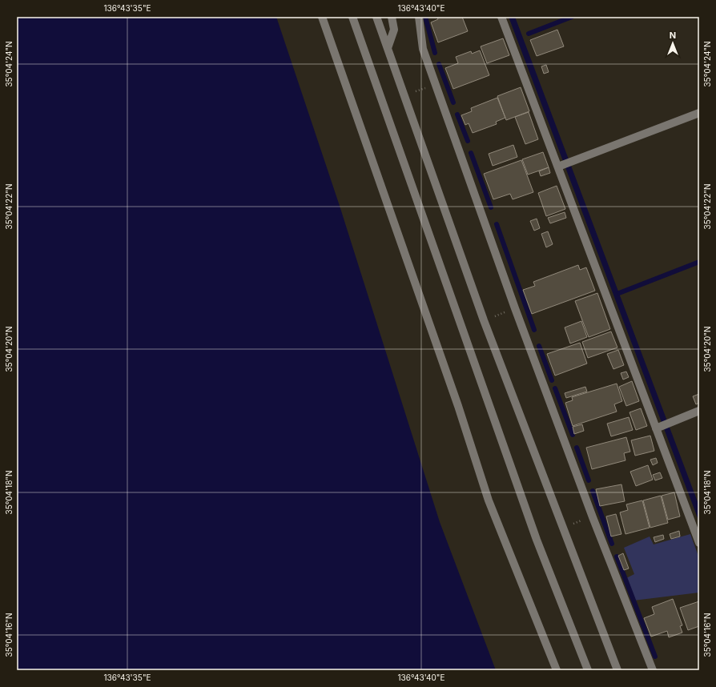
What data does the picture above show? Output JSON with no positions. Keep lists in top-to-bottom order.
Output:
{
  "north": "top",
  "coordinates": [
    "136°43'35\"E",
    "136°43'40\"E",
    "35°04'24\"N",
    "35°04'22\"N",
    "35°04'20\"N",
    "35°04'18\"N",
    "35°04'16\"N"
  ]
}
